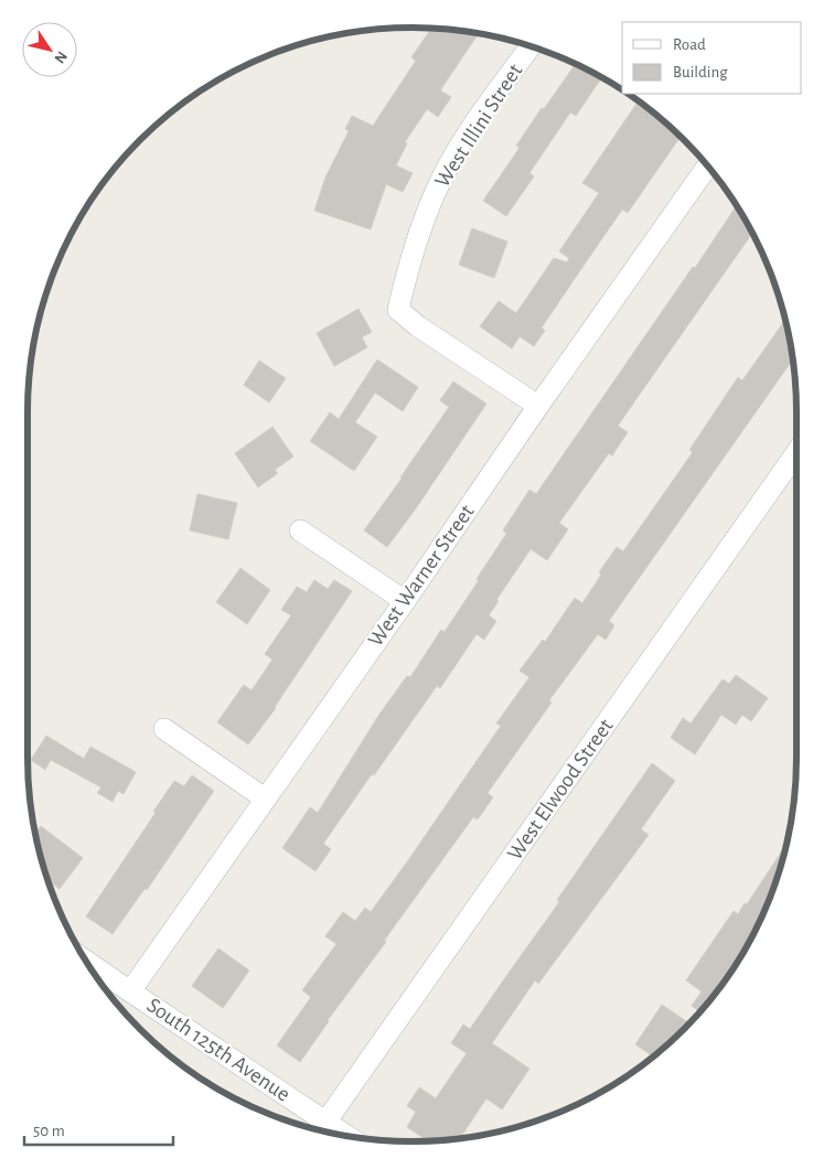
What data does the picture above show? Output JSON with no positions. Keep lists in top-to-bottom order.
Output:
{
  "streets": {
    "street": [
      "West Illini Street",
      "West Warner Street",
      "West Elwood Street",
      "South 125th Avenue"
    ]
  },
  "crossings": [
    ["West Illini Street", "West Warner Street"],
    ["West Warner Street", "South 125th Avenue"],
    ["West Elwood Street", "South 125th Avenue"]
  ],
  "legend": ["Road", "Building"],
  "scale_bar": "50 m",
  "north": "bottom right"
}
